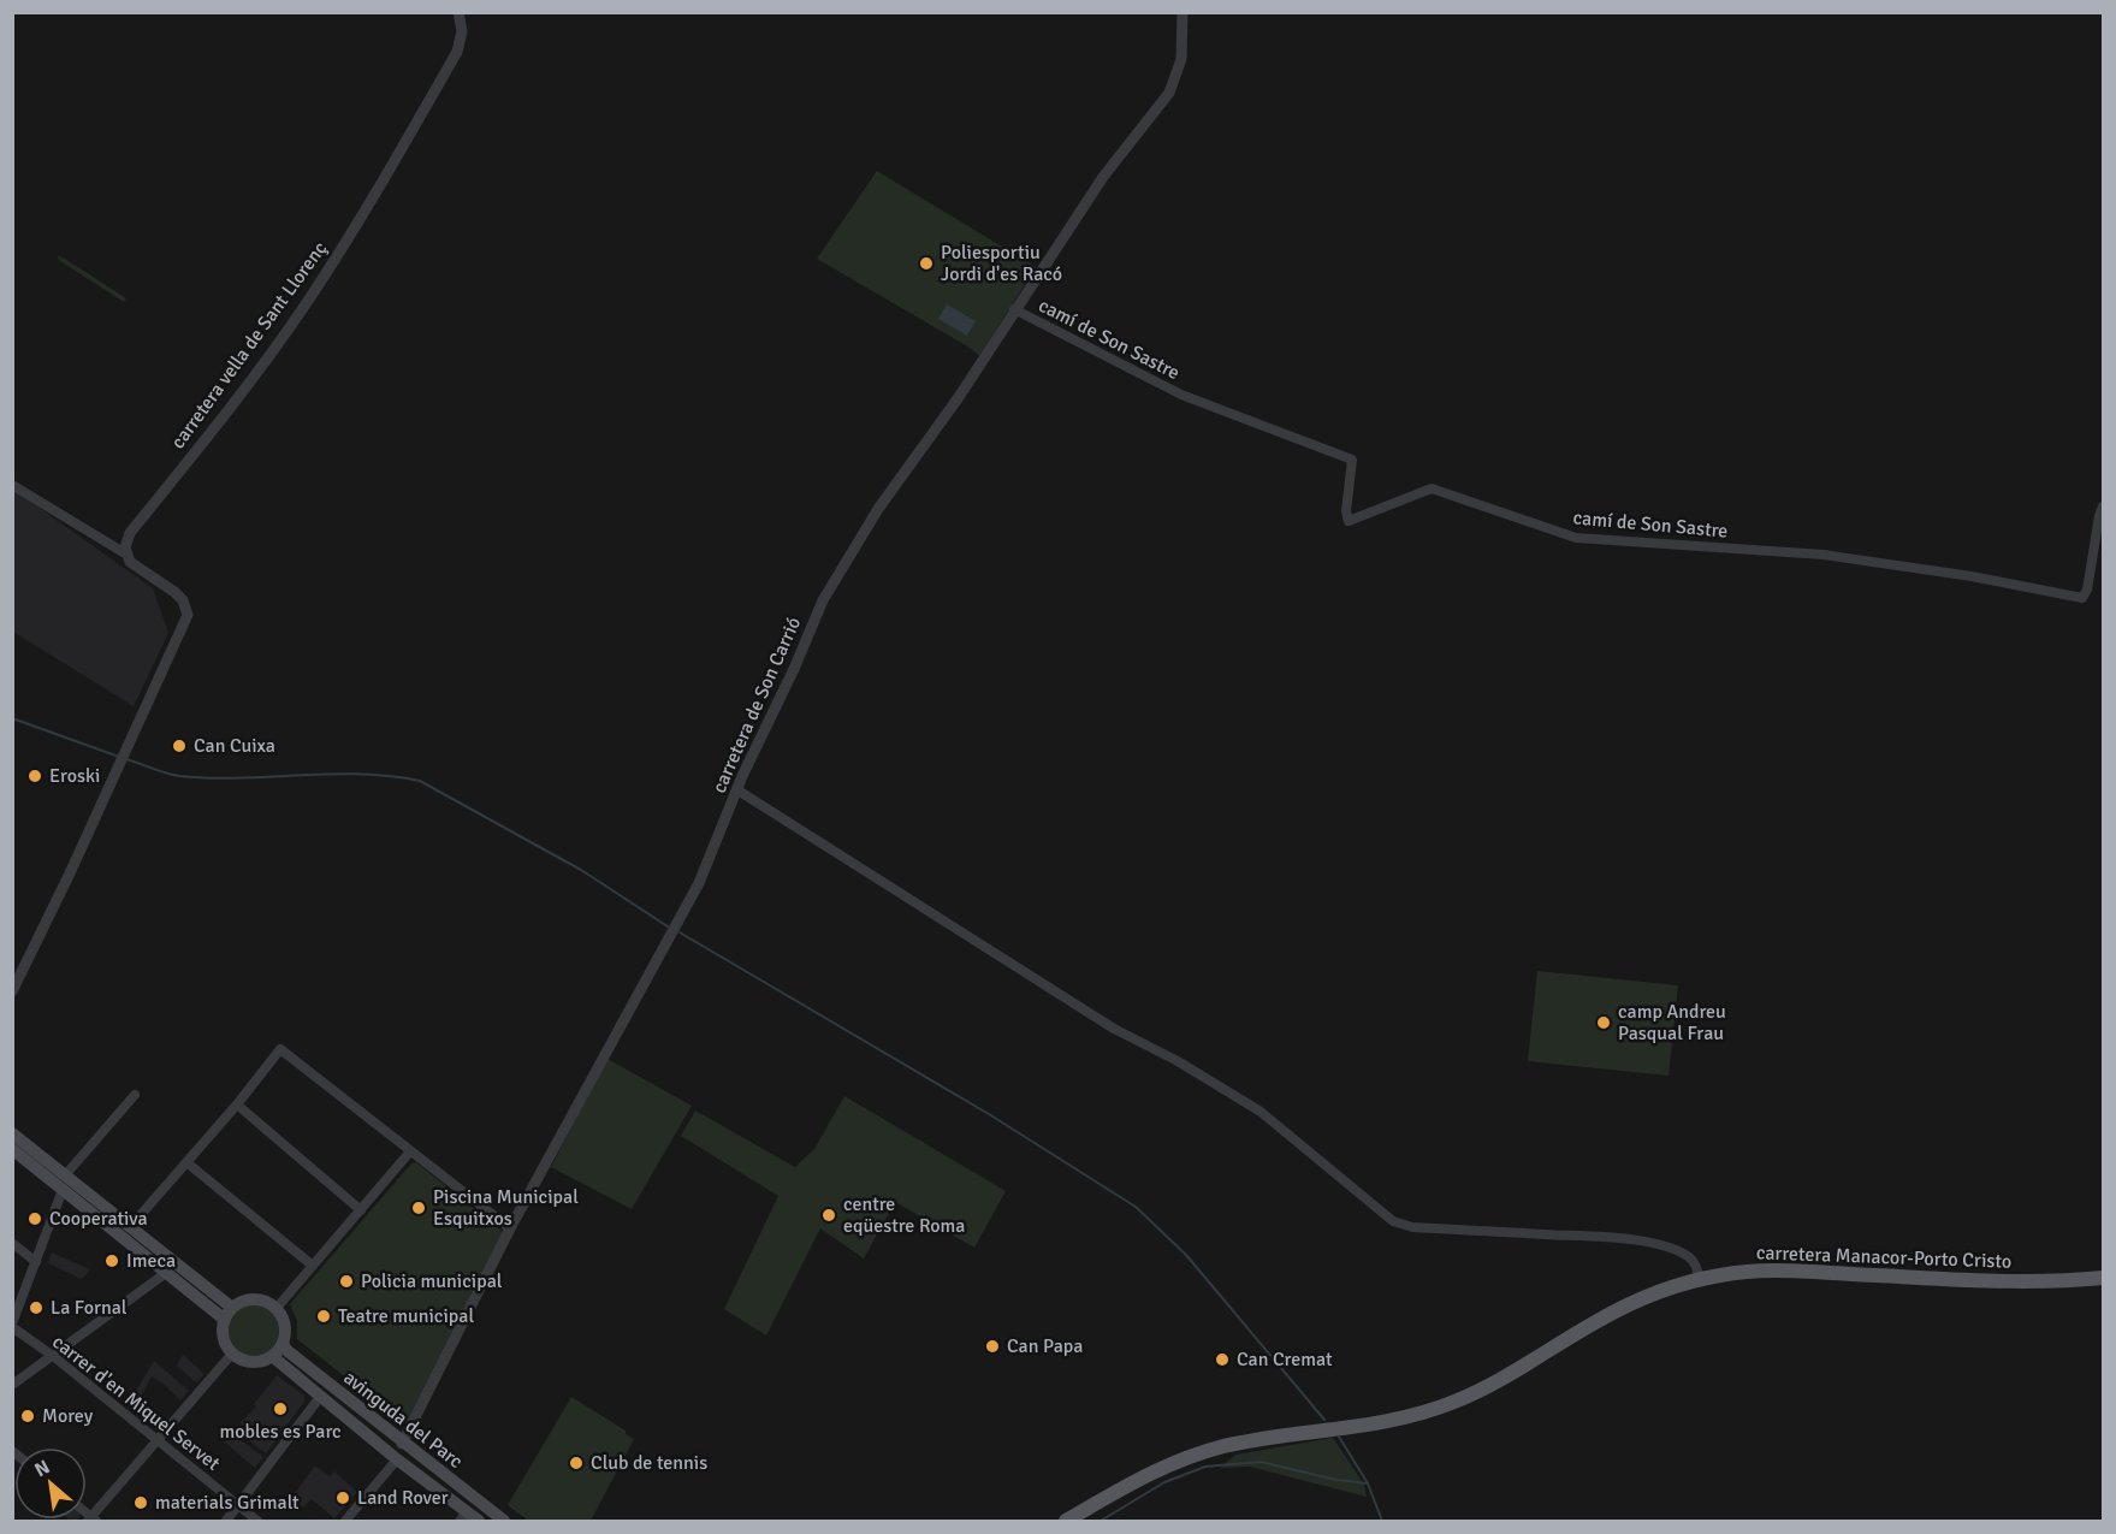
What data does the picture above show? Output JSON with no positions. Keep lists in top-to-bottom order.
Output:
{
  "streets": {
    "main road": ["carretera Manacor-Porto Cristo", "avinguda del Parc"],
    "street": [
      "camí de Son Sastre",
      "carretera vella de Sant Llorenç",
      "carretera de Son Carrió",
      "carrer d'en Miquel Servet"
    ]
  },
  "crossings": [
    ["camí de Son Sastre", "carretera de Son Carrió"],
    ["carretera de Son Carrió", "avinguda del Parc"]
  ],
  "places": [
    "Poliesportiu Jordi d'es Racó",
    "Can Cuixa",
    "Eroski",
    "camp Andreu Pasqual Frau",
    "Piscina Municipal Esquitxos",
    "centre eqüestre Roma",
    "Cooperativa",
    "Imeca",
    "Policia municipal",
    "La Fornal",
    "Teatre municipal",
    "Can Papa",
    "Can Cremat",
    "mobles es Parc",
    "Morey",
    "Club de tennis",
    "Land Rover",
    "materials Grimalt"
  ],
  "north": "top left"
}
